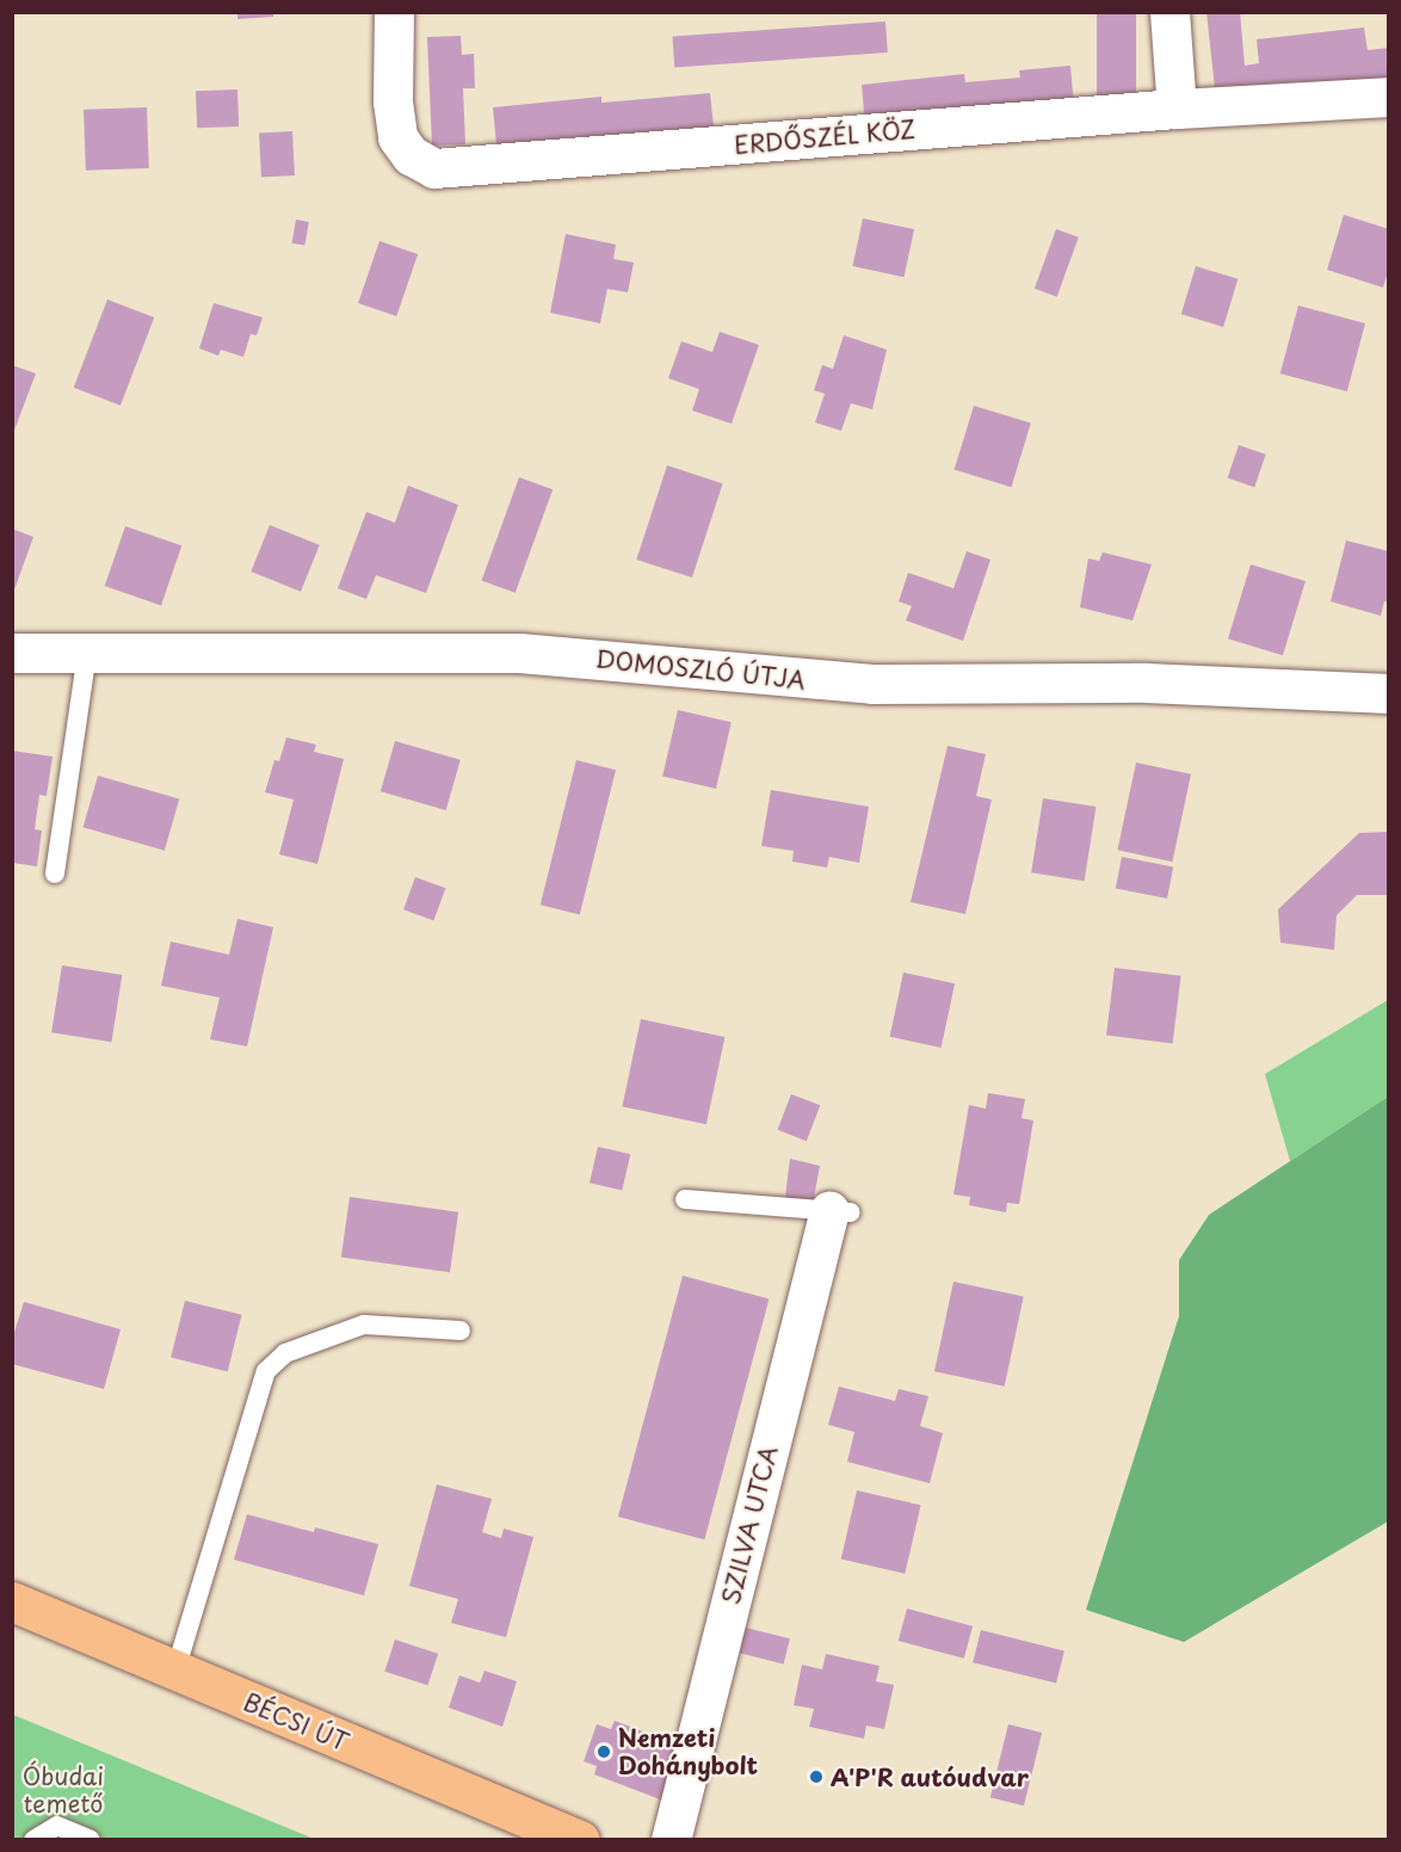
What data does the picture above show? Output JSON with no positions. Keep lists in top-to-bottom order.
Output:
{
  "streets": {
    "main road": ["BÉCSI ÚT"],
    "street": ["ERDŐSZÉL KÖZ", "DOMOSZLÓ ÚTJA", "SZILVA UTCA"]
  },
  "parks": ["Óbudai temető"],
  "places": ["Nemzeti Dohánybolt", "A'P'R autóudvar"]
}
